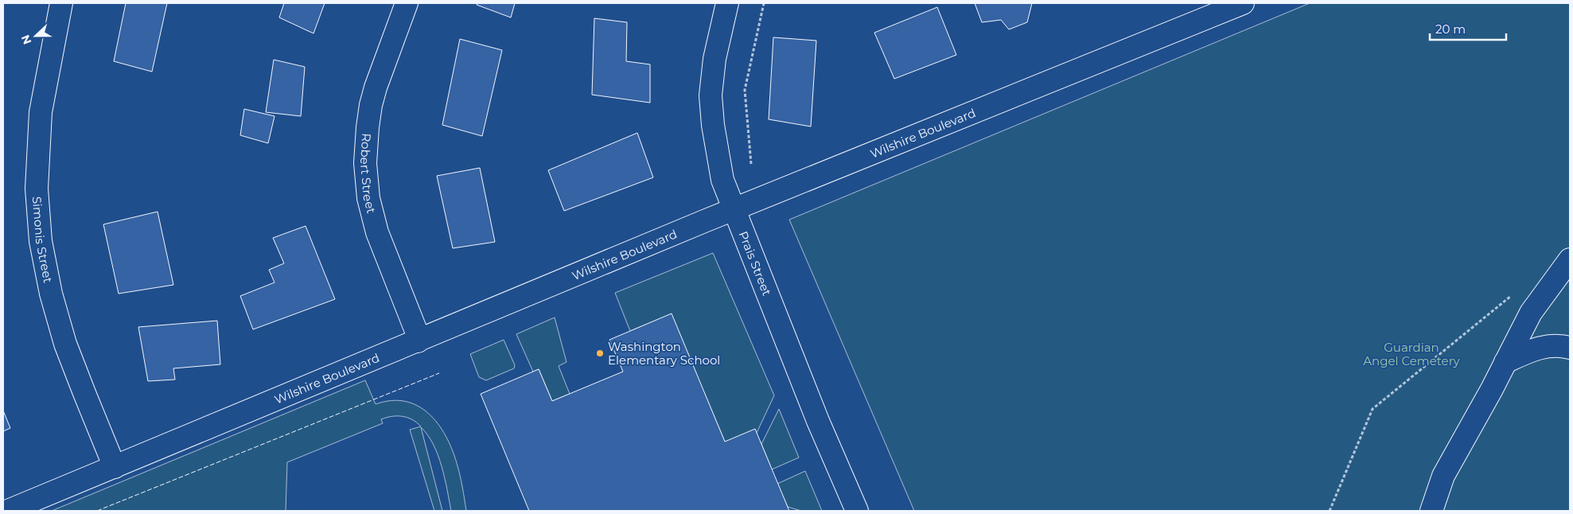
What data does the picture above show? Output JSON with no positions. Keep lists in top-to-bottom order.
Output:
{
  "streets": {
    "street": [
      "Wilshire Boulevard",
      "Robert Street",
      "Simonis Street",
      "Prais Street"
    ]
  },
  "crossings": [
    ["Wilshire Boulevard", "Robert Street"],
    ["Wilshire Boulevard", "Simonis Street"],
    ["Wilshire Boulevard", "Prais Street"]
  ],
  "parks": ["Guardian Angel Cemetery"],
  "places": ["Washington Elementary School"],
  "scale_bar": "20 m",
  "north": "left"
}
